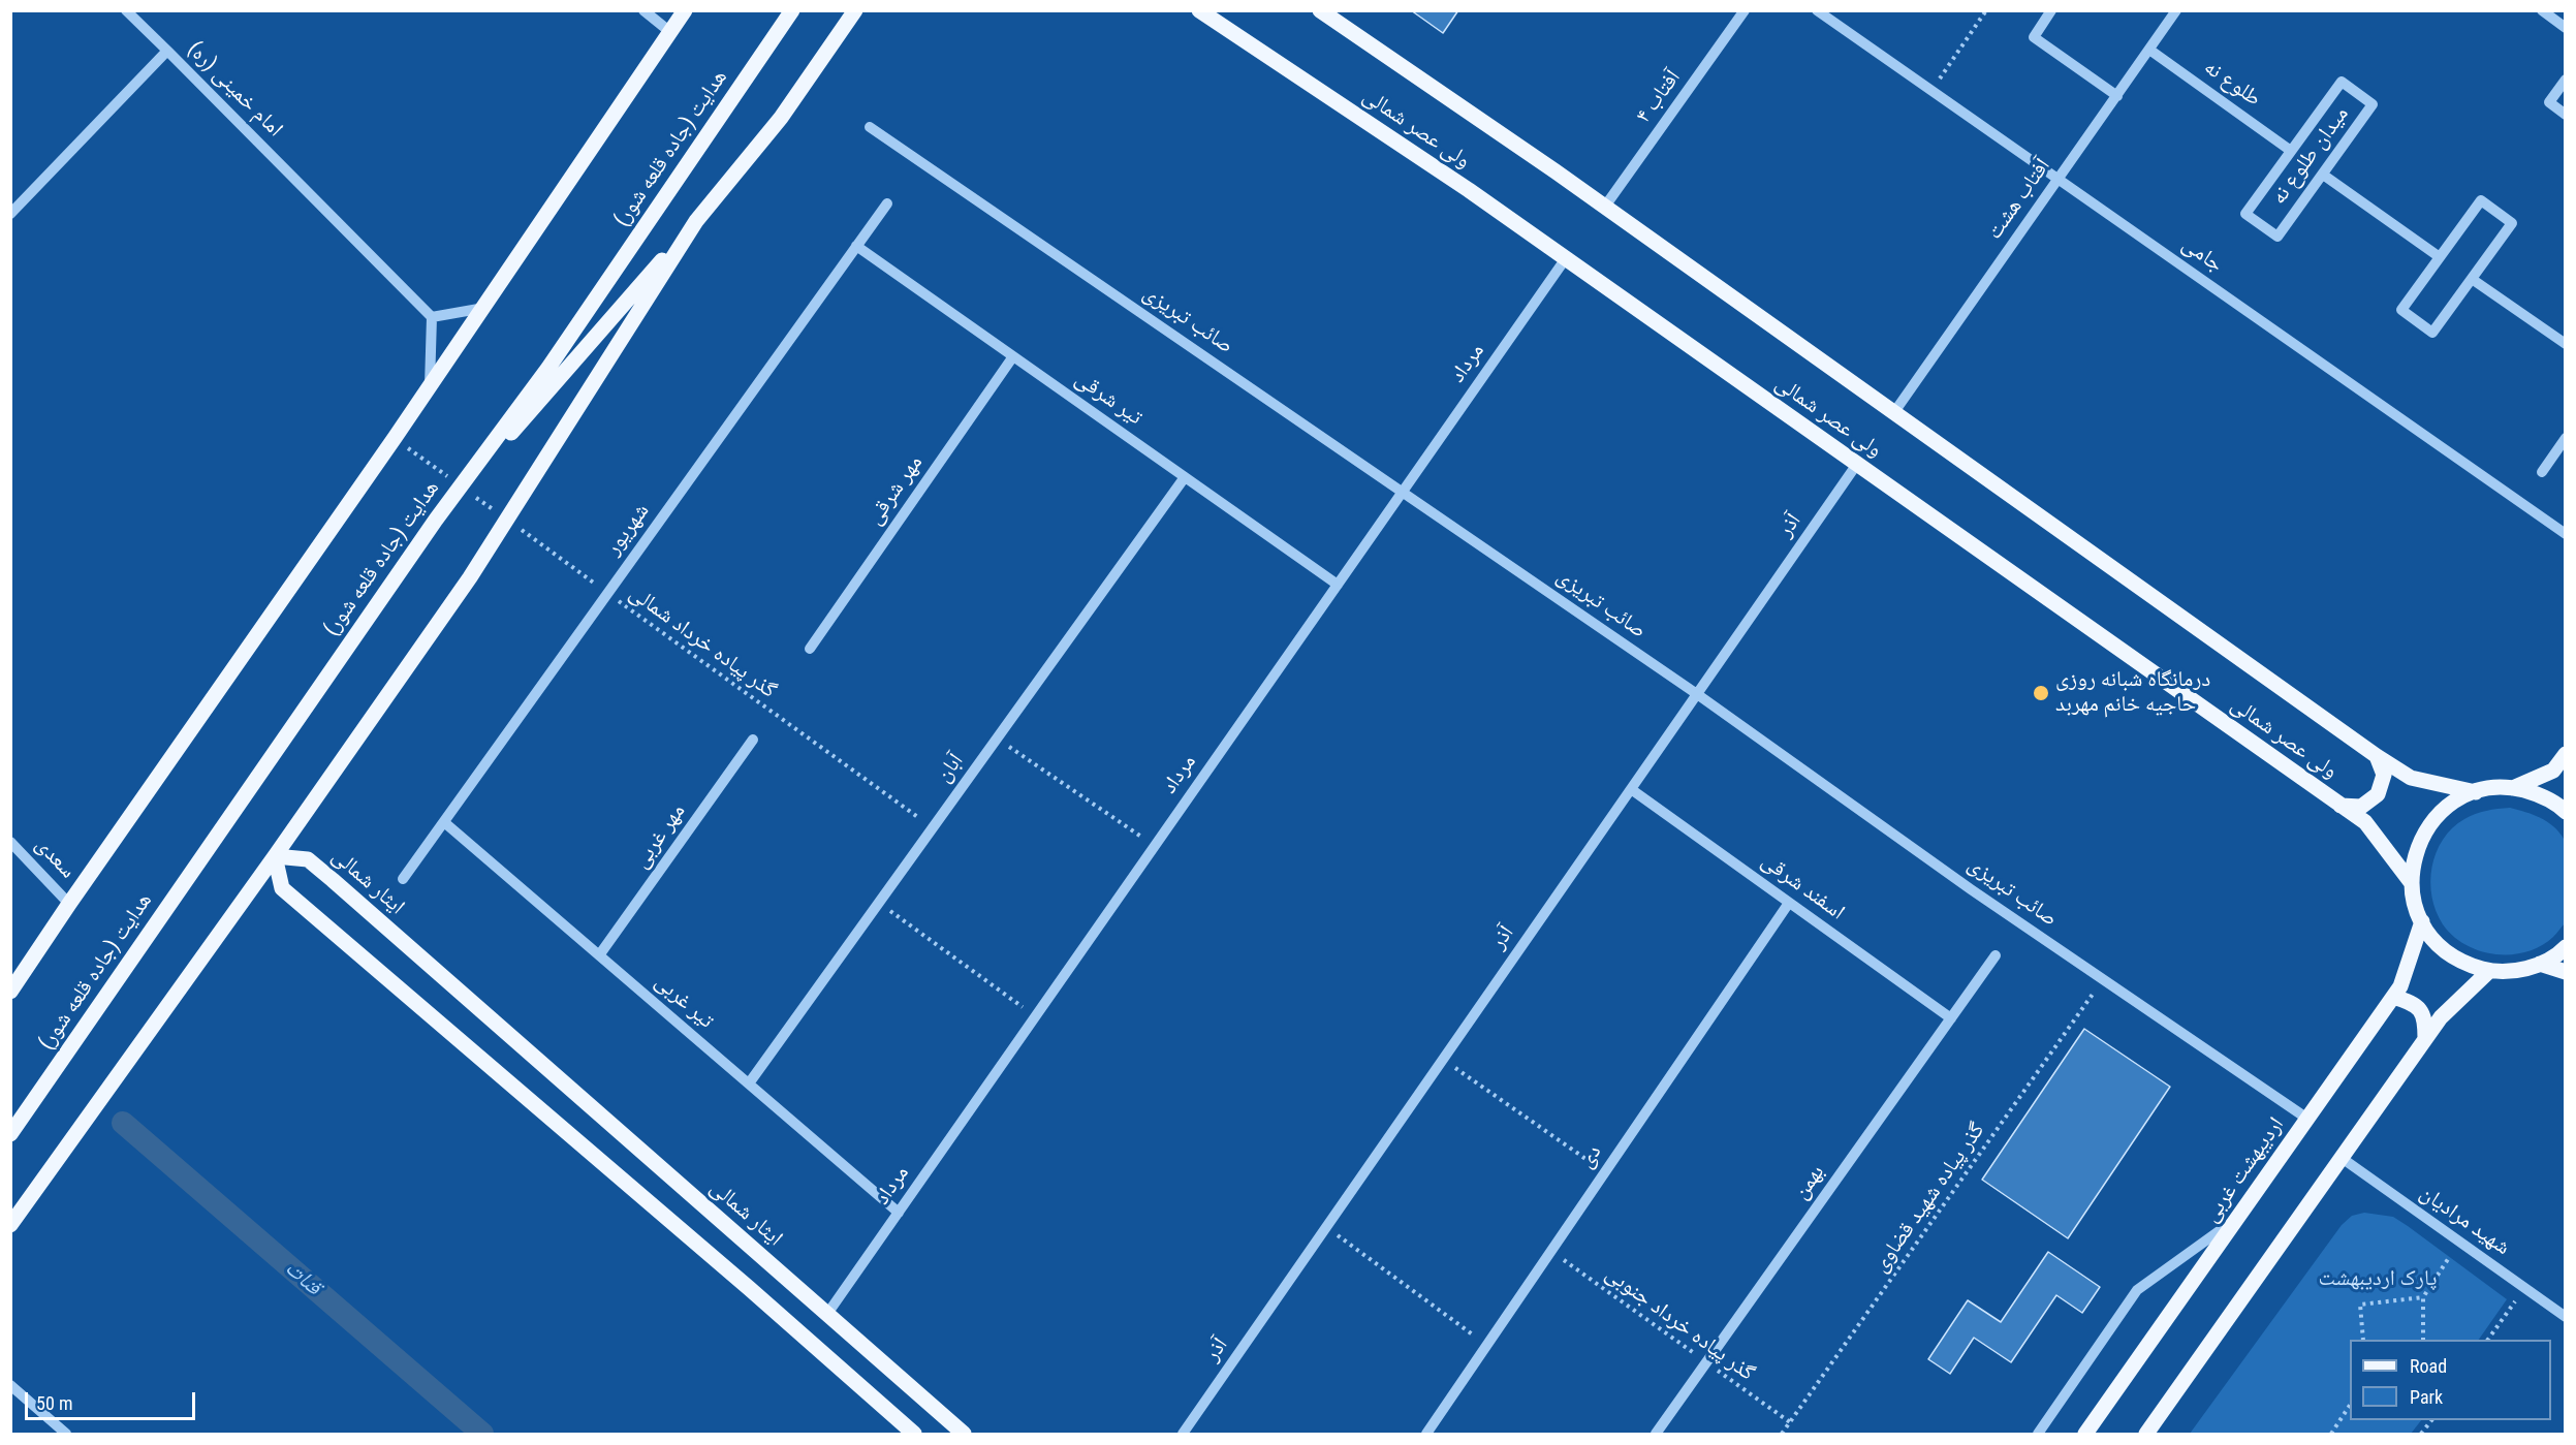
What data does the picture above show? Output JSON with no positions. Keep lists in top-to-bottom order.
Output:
{
  "streets": {
    "main road": [
      "ولی عصر شمالی",
      "هدایت (جاده قلعه شور)",
      "ایثار شمالی",
      "اردیبهشت غربی"
    ],
    "street": [
      "طلوع نه",
      "امام خمینی (ره)",
      "آفتاب ۴",
      "میدان طلوع نه",
      "آفتاب هشت",
      "جامی",
      "صائب تبریزی",
      "مرداد",
      "تیر شرقی",
      "مهر شرقی",
      "آذر",
      "شهریور",
      "آبان",
      "مهر غربی",
      "سعدی",
      "اسفند شرقی",
      "تیر غربی",
      "دی",
      "بهمن",
      "شهید مرادیان"
    ],
    "path": ["گذر پیاده خرداد شمالی", "گذر پیاده شهید قضاوی", "گذر پیاده خرداد جنوبی"]
  },
  "crossings": [
    ["طلوع نه", "میدان طلوع نه"],
    ["طلوع نه", "آفتاب هشت"],
    ["آفتاب ۴", "ولی عصر شمالی"],
    ["ولی عصر شمالی", "آفتاب هشت"],
    ["ولی عصر شمالی", "مرداد"],
    ["ولی عصر شمالی", "آذر"],
    ["هدایت (جاده قلعه شور)", "گذر پیاده خرداد شمالی"],
    ["آفتاب هشت", "جامی"],
    ["صائب تبریزی", "مرداد"],
    ["صائب تبریزی", "آذر"],
    ["صائب تبریزی", "اردیبهشت غربی"],
    ["صائب تبریزی", "گذر پیاده شهید قضاوی"],
    ["مرداد", "تیر شرقی"],
    ["مرداد", "ایثار شمالی"],
    ["مرداد", "تیر غربی"],
    ["تیر شرقی", "مهر شرقی"],
    ["تیر شرقی", "شهریور"],
    ["تیر شرقی", "آبان"],
    ["آذر", "اسفند شرقی"],
    ["شهریور", "گذر پیاده خرداد شمالی"],
    ["شهریور", "تیر غربی"],
    ["گذر پیاده خرداد شمالی", "آبان"],
    ["آبان", "تیر غربی"],
    ["مهر غربی", "تیر غربی"],
    ["اسفند شرقی", "دی"],
    ["اسفند شرقی", "بهمن"],
    ["دی", "گذر پیاده خرداد جنوبی"],
    ["بهمن", "گذر پیاده خرداد جنوبی"],
    ["گذر پیاده شهید قضاوی", "گذر پیاده خرداد جنوبی"]
  ],
  "water": ["قنات"],
  "parks": ["پارک اردیبهشت"],
  "places": ["درمانگاه شبانه‌ روزی حاجیه‌ خانم مهربد"],
  "legend": ["Road", "Park"],
  "scale_bar": "50 m"
}
